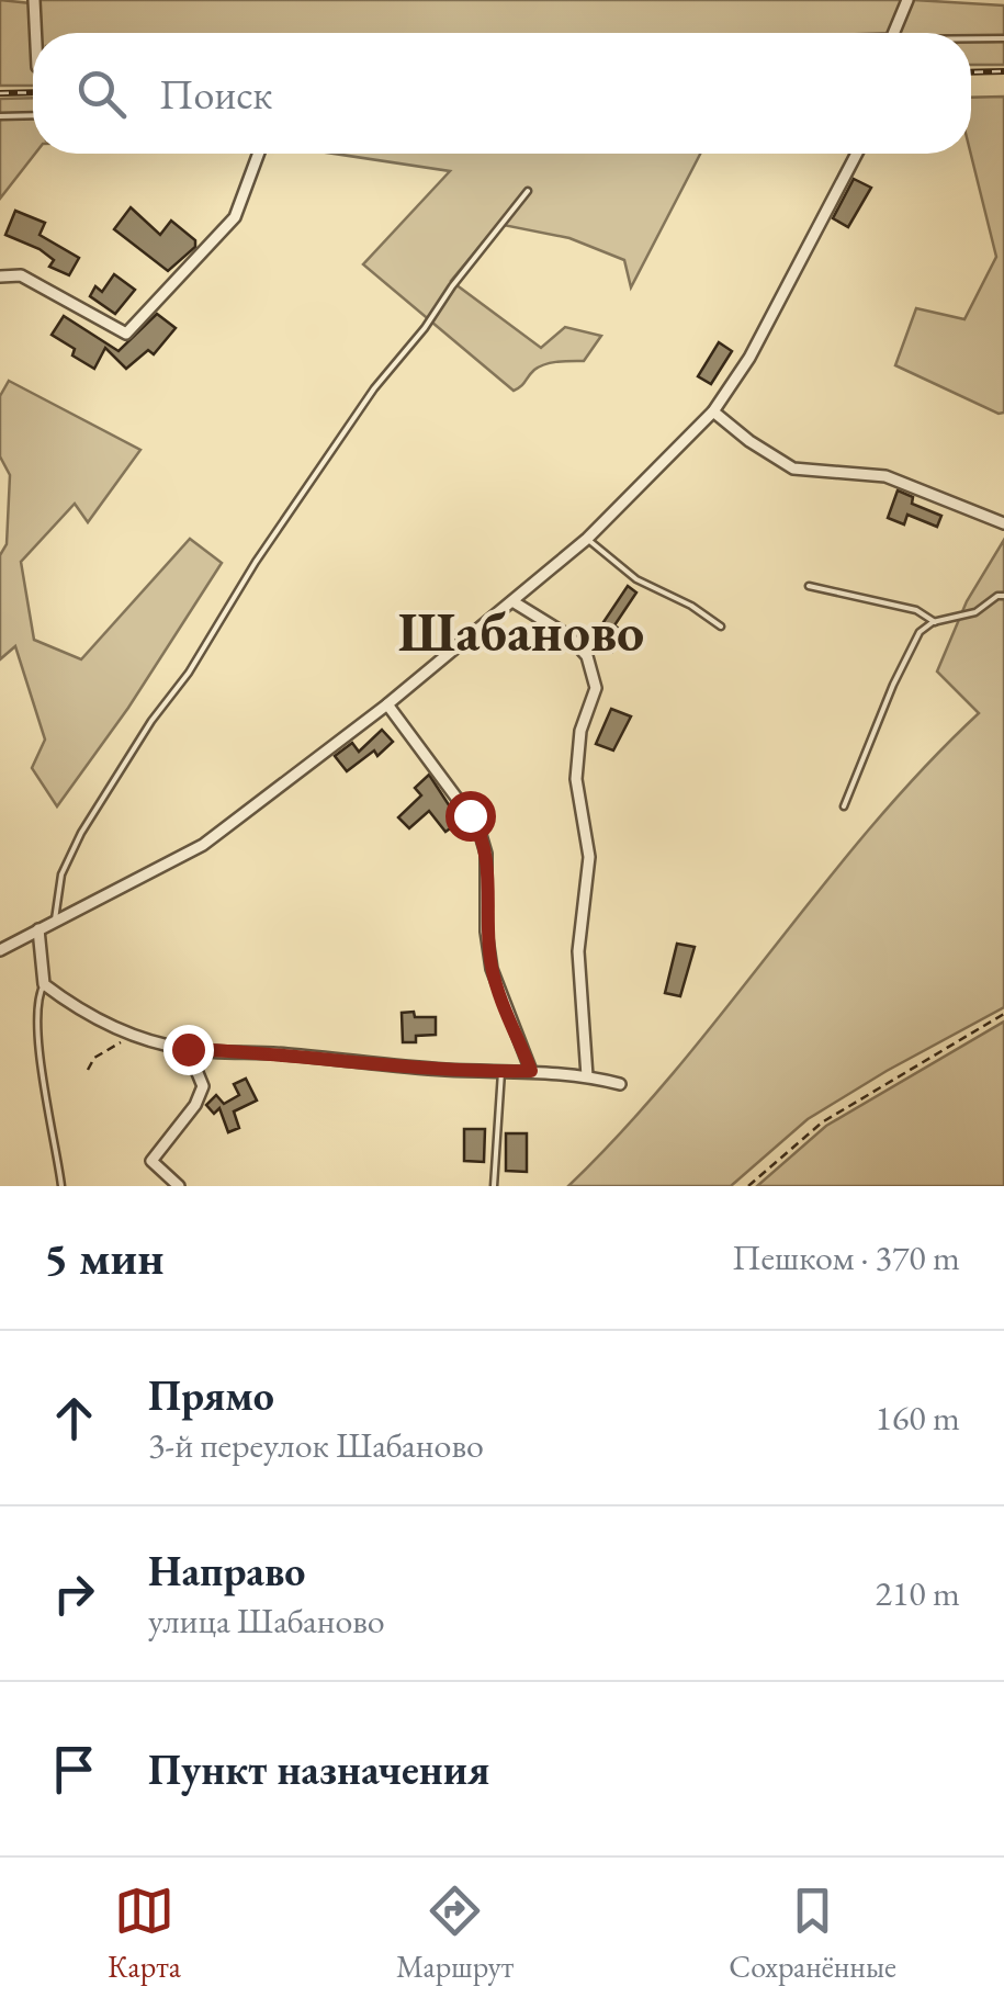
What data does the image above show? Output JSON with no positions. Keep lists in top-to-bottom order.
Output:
{
  "districts": ["Шабаново"],
  "page": {
    "search": "Поиск",
    "heading": ["5 мин", "Пешком · 370 m"],
    "list": [
      ["Прямо", "3-й переулок Шабаново", "160 m"],
      ["Направо", "улица Шабаново", "210 m"],
      "Пункт назначения"
    ],
    "nav": ["Карта", "Маршрут", "Сохранённые"]
  }
}
